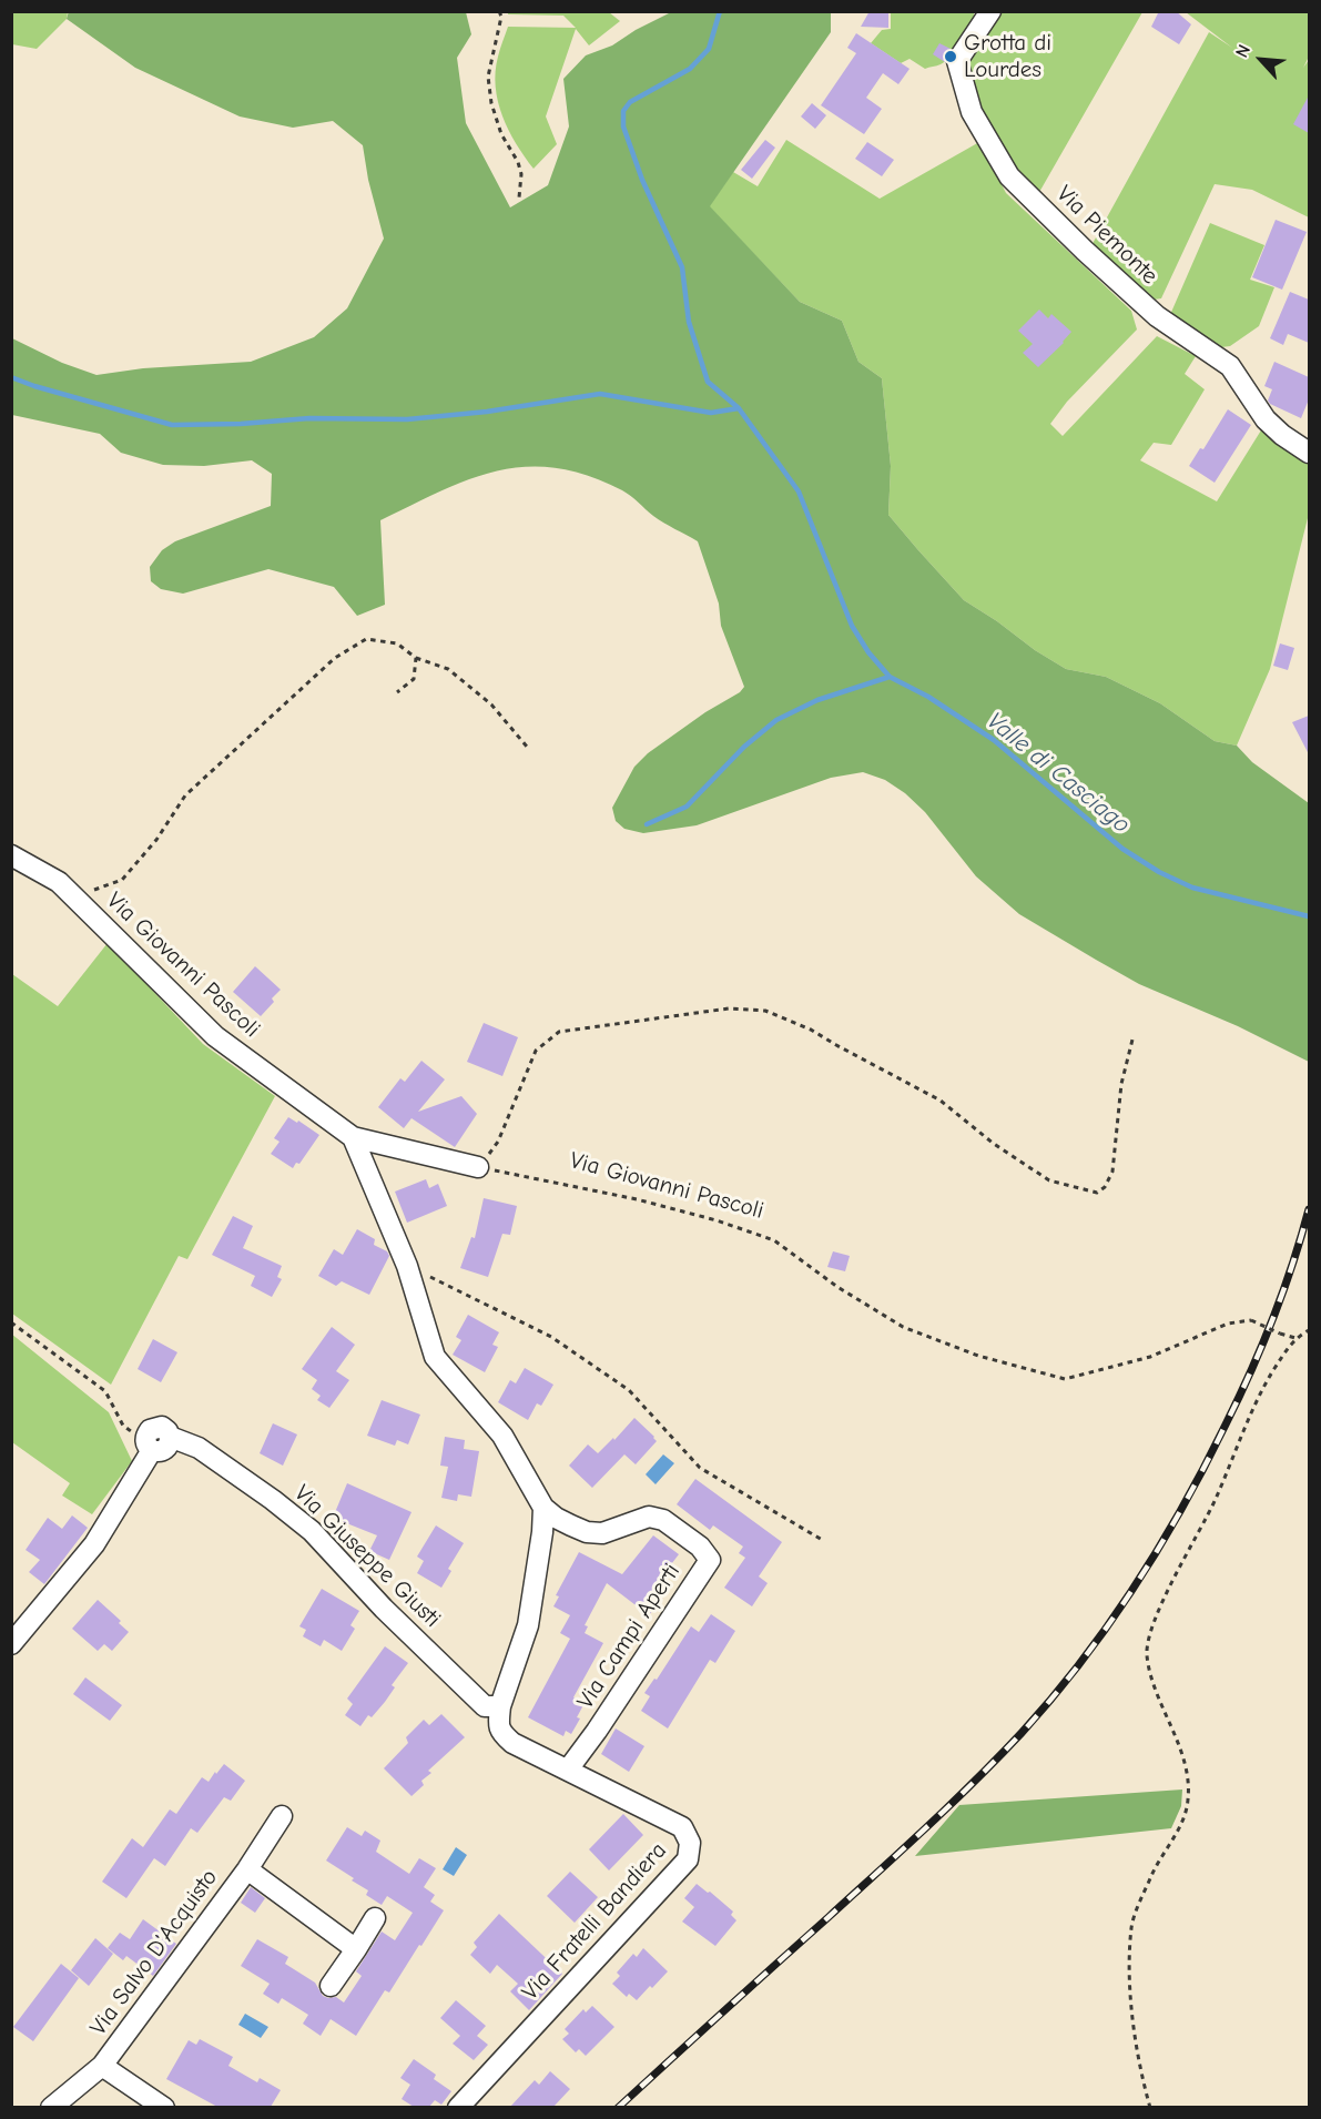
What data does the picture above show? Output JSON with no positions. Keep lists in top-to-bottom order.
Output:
{
  "streets": {
    "street": [
      "Via Piemonte",
      "Via Giovanni Pascoli",
      "Via Giuseppe Giusti",
      "Via Campi Aperti",
      "Via Fratelli Bandiera",
      "Via Salvo D'Acquisto"
    ]
  },
  "crossings": [
    ["Via Giuseppe Giusti", "Via Fratelli Bandiera"],
    ["Via Campi Aperti", "Via Fratelli Bandiera"]
  ],
  "water": ["Valle di Casciago"],
  "places": ["Grotta di Lourdes"],
  "north": "top left"
}
